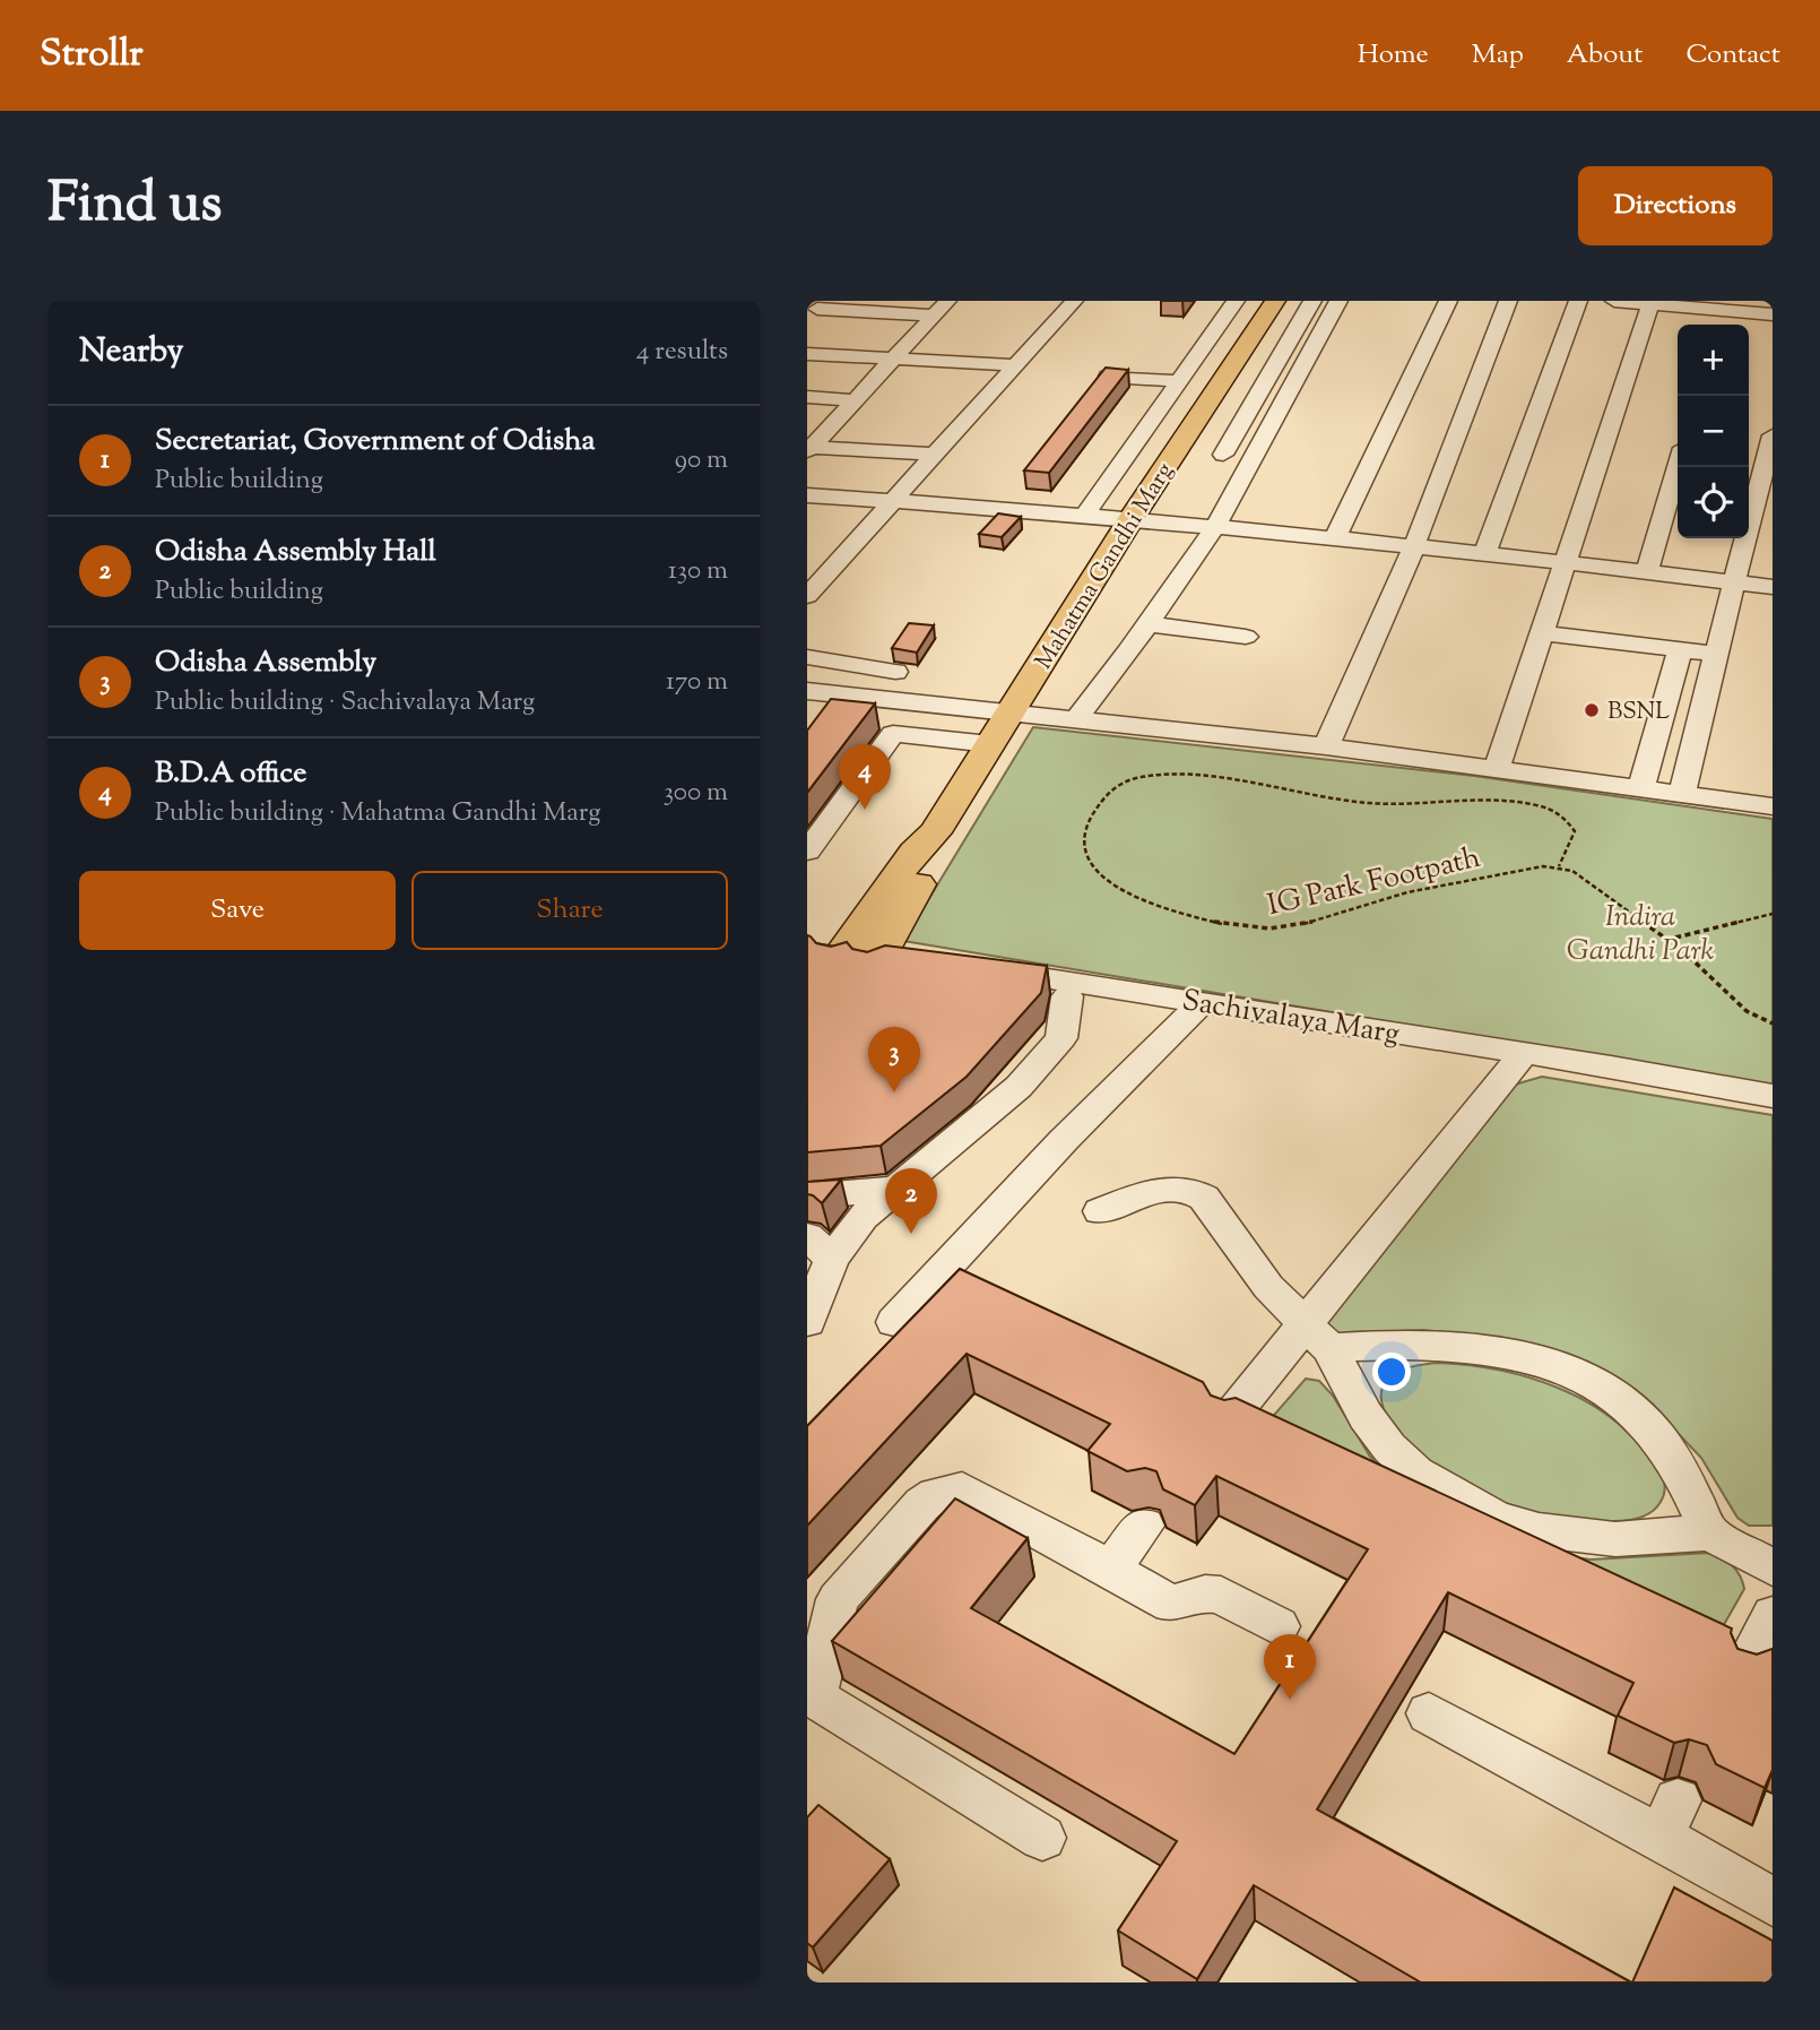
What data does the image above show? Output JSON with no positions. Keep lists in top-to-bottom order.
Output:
{
  "streets": {
    "main road": ["Mahatma Gandhi Marg"],
    "street": ["Sachivalaya Marg"],
    "path": ["IG Park Footpath"]
  },
  "parks": ["Indira Gandhi Park"],
  "places": ["BSNL"],
  "page": {
    "header": "Strollr",
    "nav": [
      "Home",
      "Map",
      "About",
      "Contact"
    ],
    "title": "Find us",
    "buttons": [
      "Directions",
      ["Save", "Share"]
    ],
    "heading": ["Nearby", "4 results"],
    "map_buttons": ["+", "−"],
    "list": [
      {
        "mark": "1",
        "name": "Secretariat, Government of Odisha",
        "note": "Public building",
        "value": "90 m"
      },
      {
        "mark": "2",
        "name": "Odisha Assembly Hall",
        "note": "Public building",
        "value": "130 m"
      },
      {
        "mark": "3",
        "name": "Odisha Assembly",
        "note": "Public building · Sachivalaya Marg",
        "value": "170 m"
      },
      {
        "mark": "4",
        "name": "B.D.A office",
        "note": "Public building · Mahatma Gandhi Marg",
        "value": "300 m"
      }
    ],
    "pins": [
      "4",
      "3",
      "2",
      "1"
    ]
  }
}
